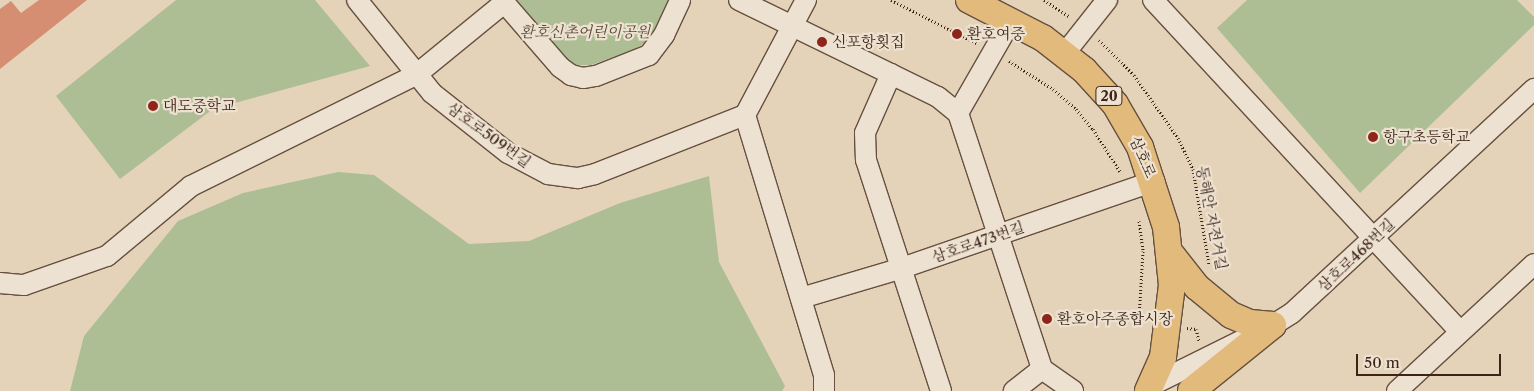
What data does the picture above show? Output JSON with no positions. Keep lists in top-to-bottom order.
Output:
{
  "streets": {
    "main road": ["20", "삼호로"],
    "street": ["삼호로509번길", "삼호로473번길", "삼호로468번길"],
    "path": ["동해안 자전거길"]
  },
  "crossings": [
    ["삼호로", "삼호로473번길"],
    ["삼호로", "삼호로468번길"]
  ],
  "parks": ["환호신촌어린이공원"],
  "places": [
    "환호여중",
    "신포항횟집",
    "대도중학교",
    "항구초등학교",
    "환호아주종합시장"
  ],
  "scale_bar": "50 m"
}
